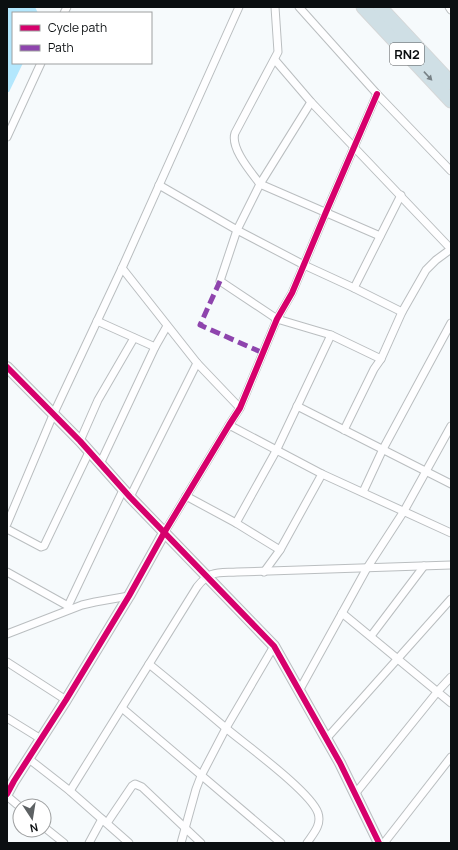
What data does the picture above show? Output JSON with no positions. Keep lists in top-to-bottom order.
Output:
{
  "streets": {
    "highway": ["RN2"]
  },
  "legend": ["Cycle path", "Path"],
  "north": "bottom"
}
